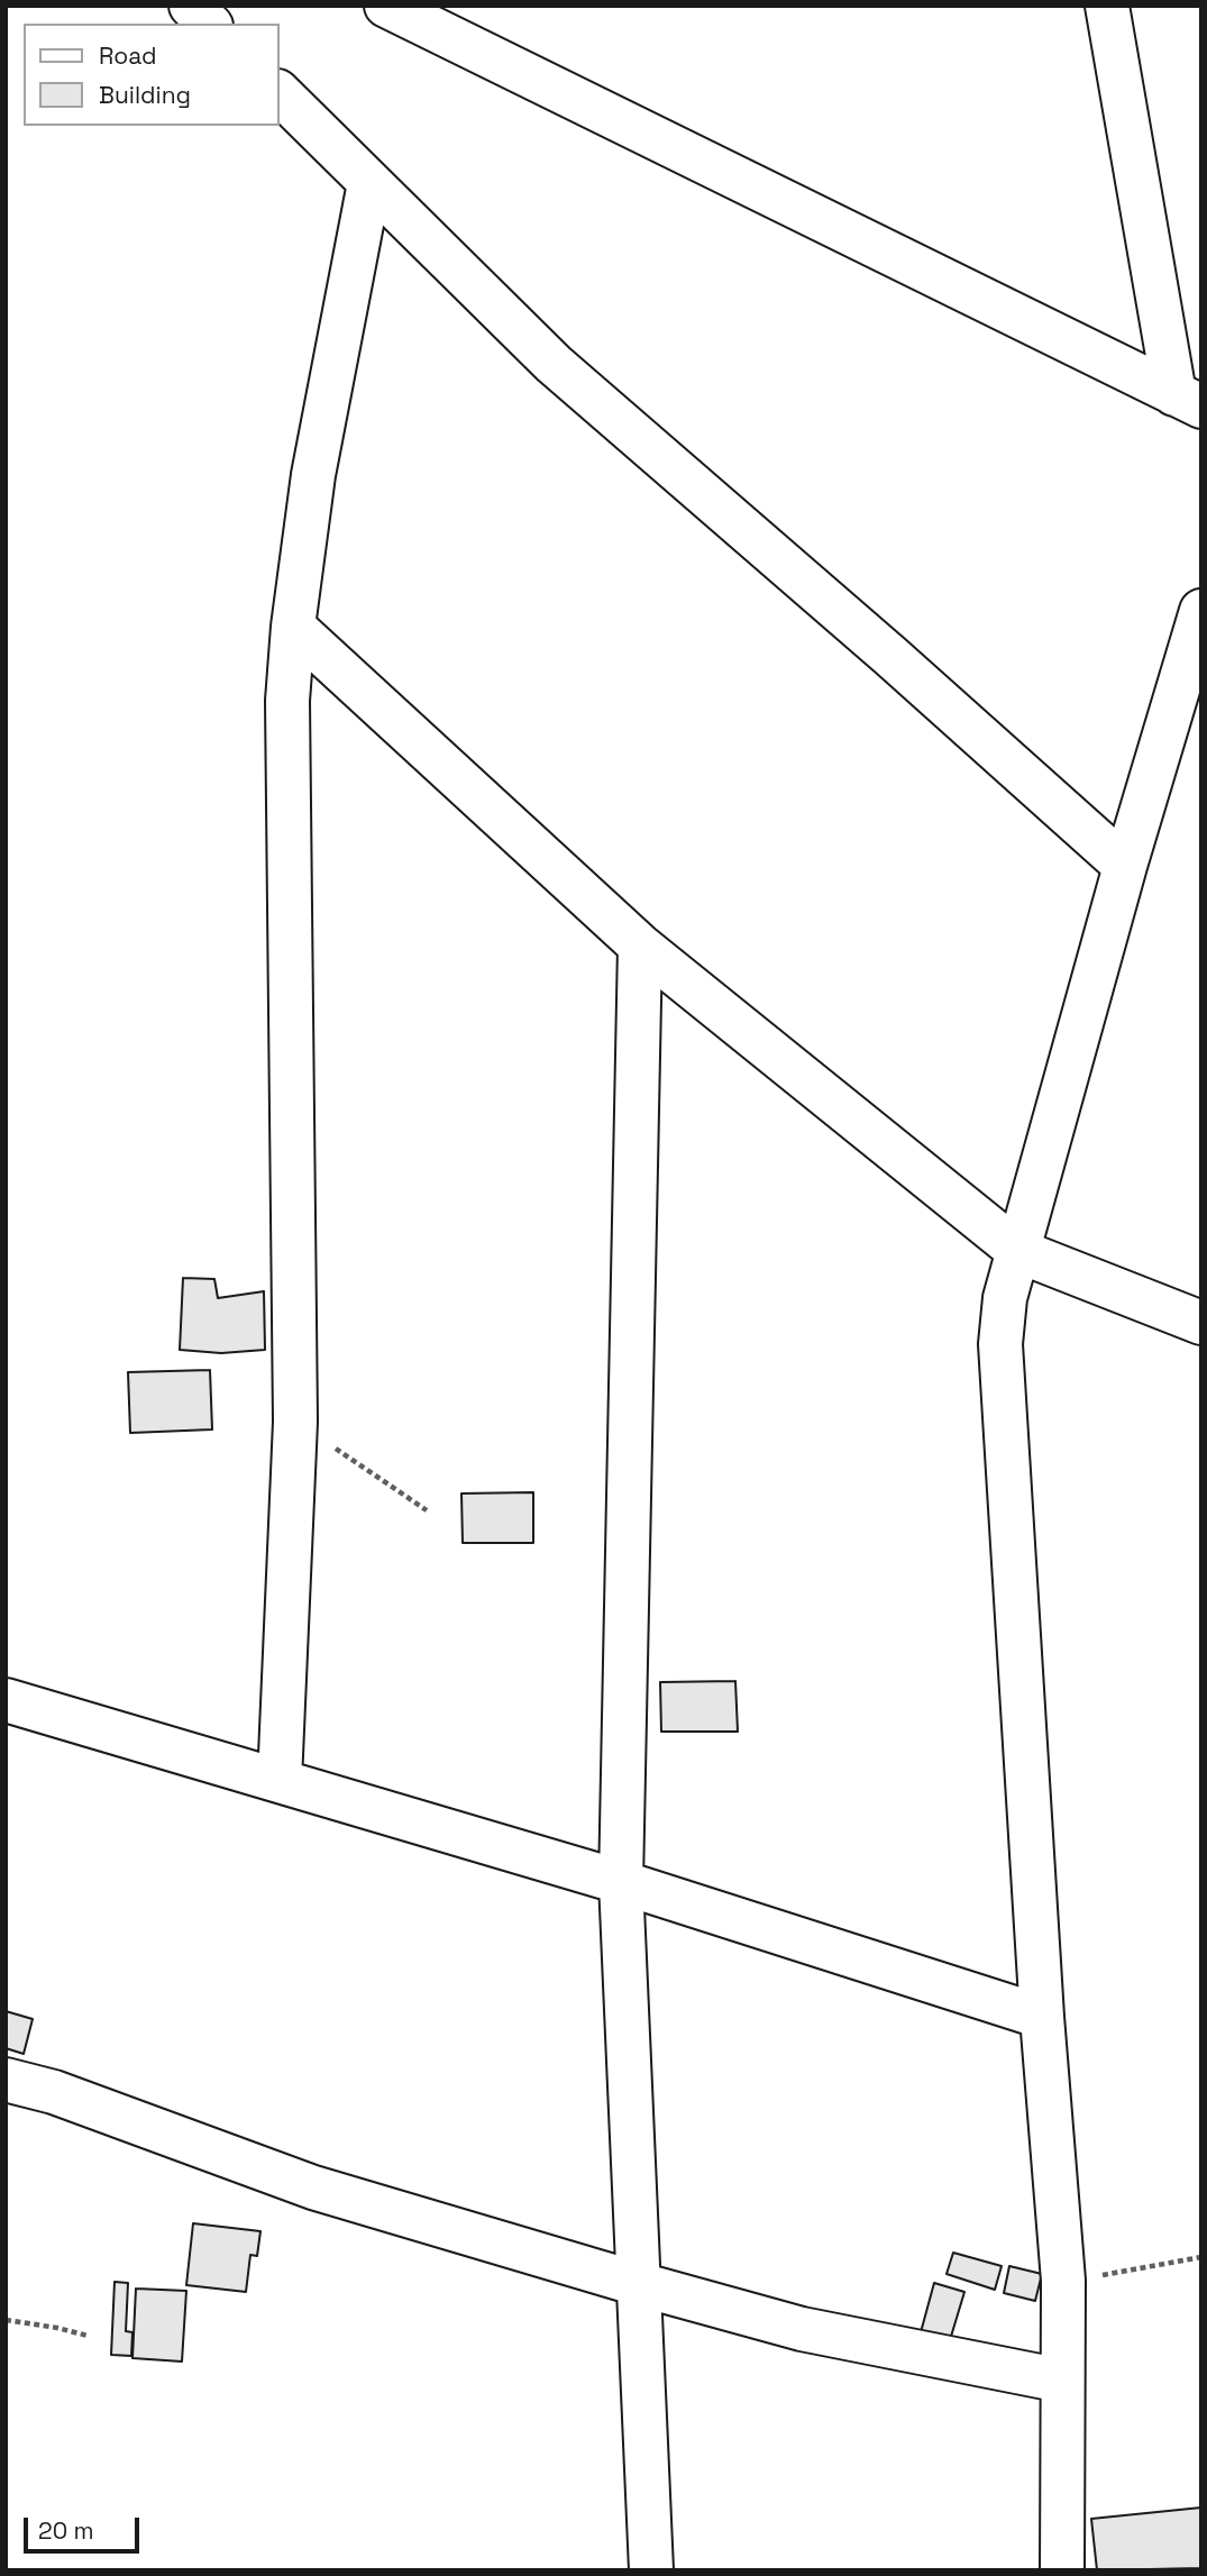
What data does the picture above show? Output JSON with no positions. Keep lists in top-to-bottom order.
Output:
{
  "legend": ["Road", "Building"],
  "scale_bar": "20 m"
}
